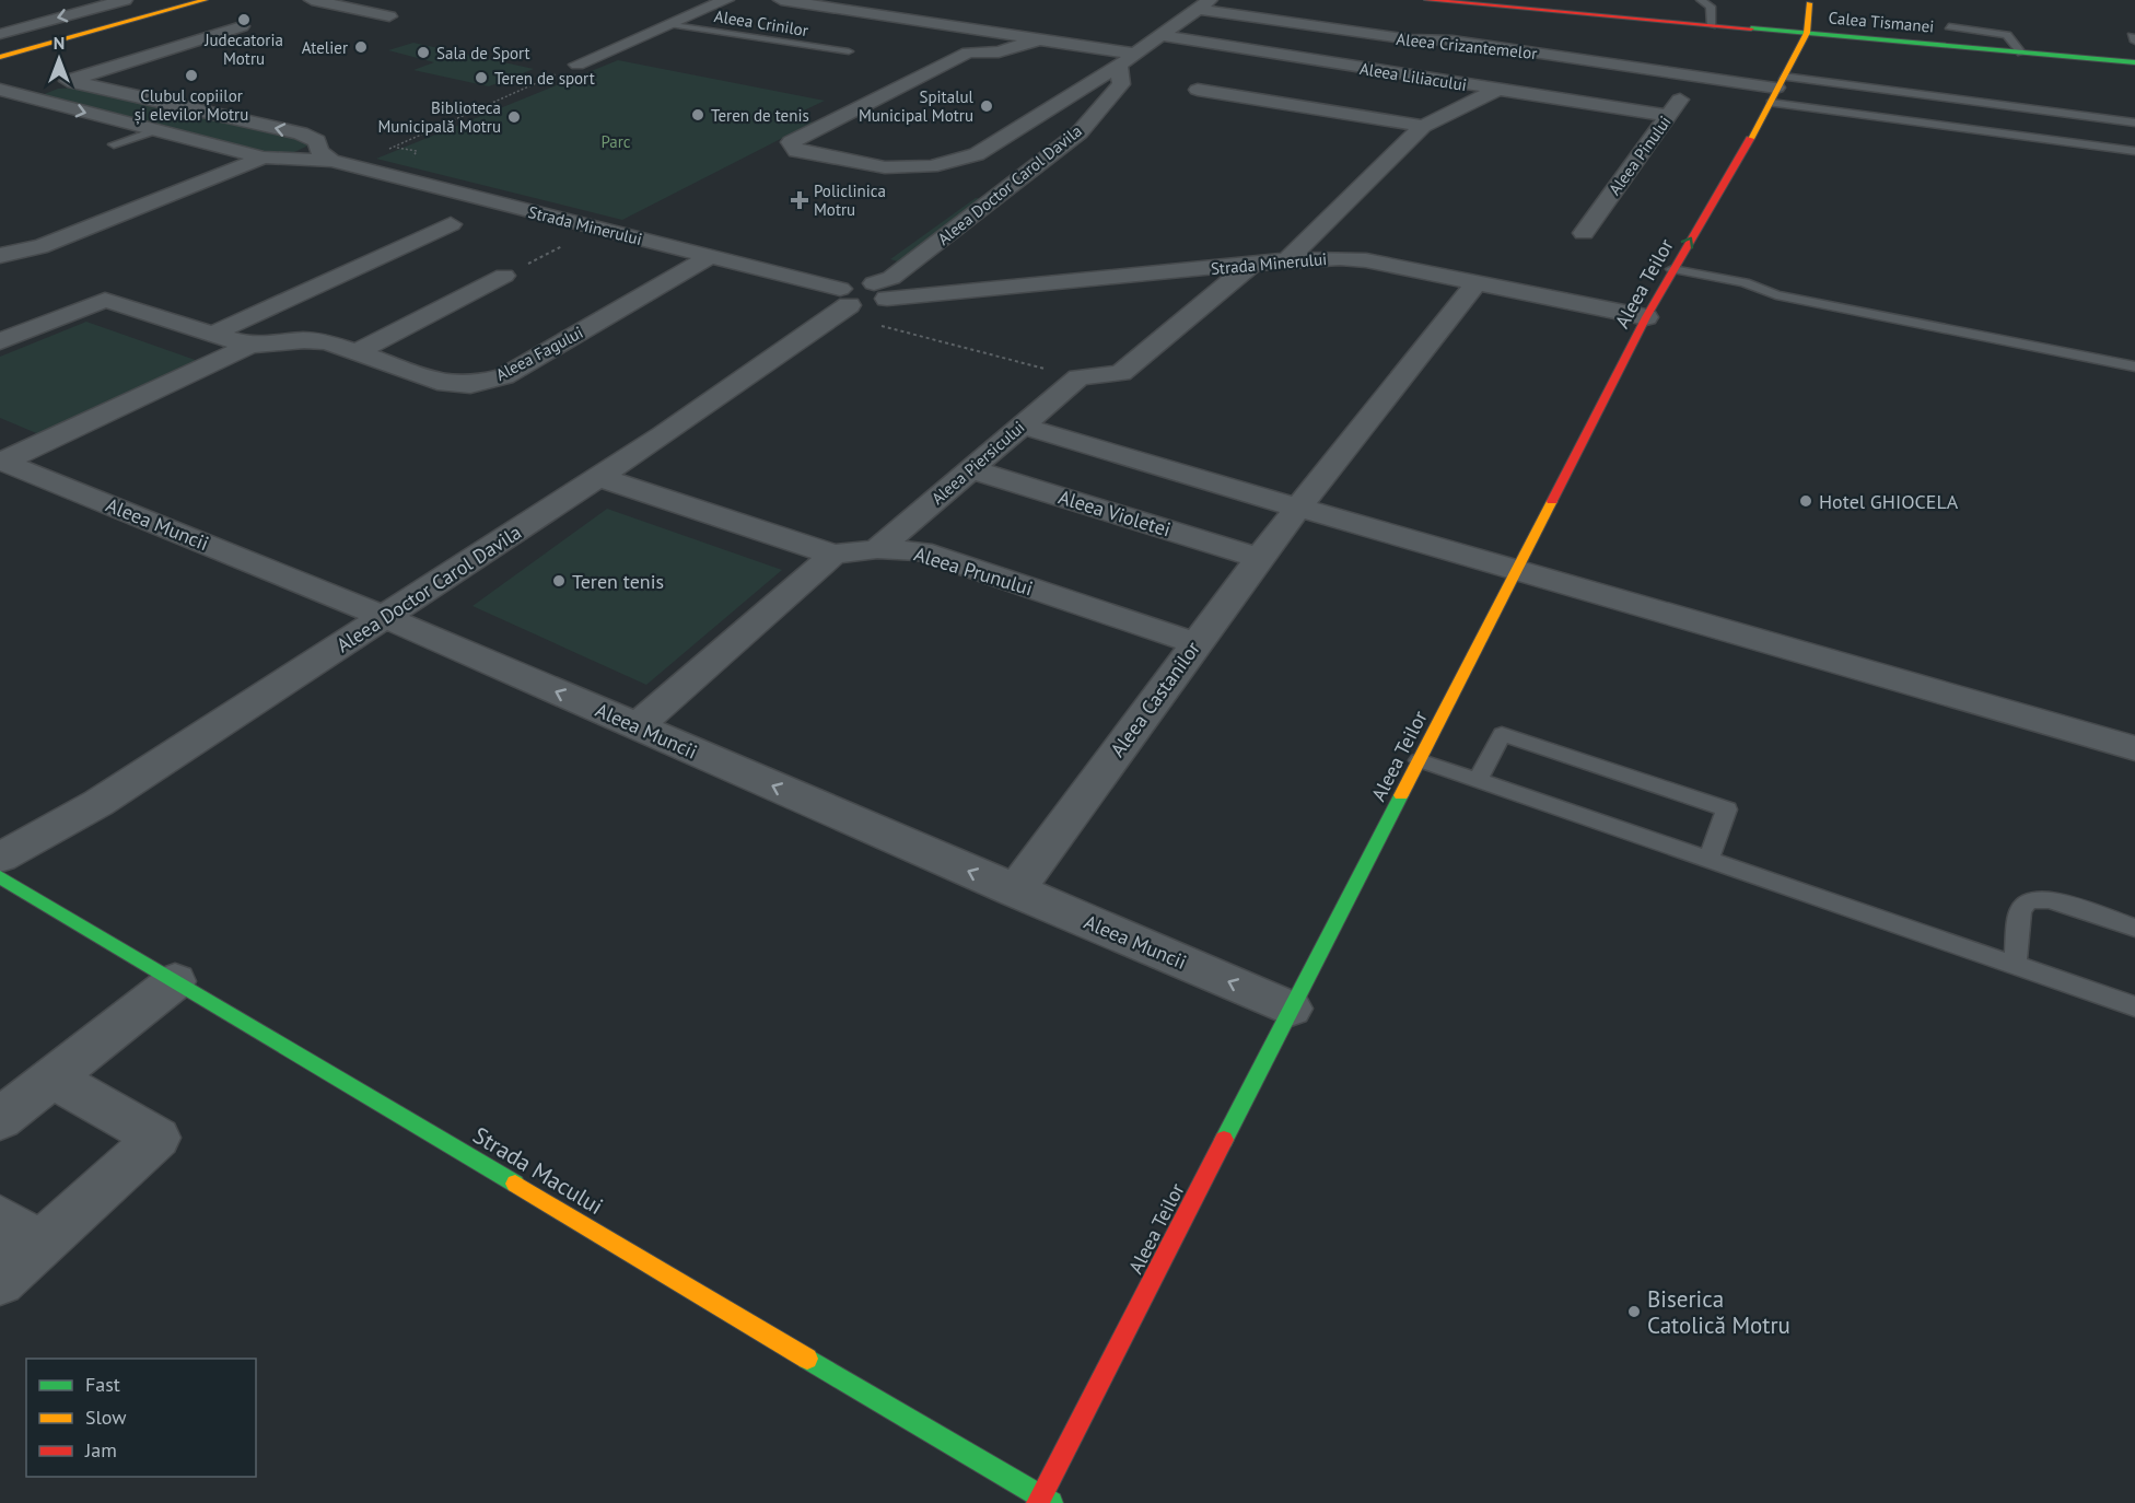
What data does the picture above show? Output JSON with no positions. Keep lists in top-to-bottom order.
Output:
{
  "streets": {
    "street": [
      "Calea Tismanei",
      "Aleea Crizantemelor",
      "Aleea Liliacului",
      "Aleea Pinului",
      "Aleea Doctor Carol Davila",
      "Strada Minerului",
      "Aleea Teilor",
      "Aleea Fagului",
      "Aleea Piersicului",
      "Aleea Violetei",
      "Aleea Muncii",
      "Aleea Prunului",
      "Aleea Castanilor",
      "Strada Macului"
    ],
    "lane": ["Aleea Crinilor"]
  },
  "crossings": [
    ["Calea Tismanei", "Aleea Teilor"],
    ["Aleea Crizantemelor", "Aleea Pinului"],
    ["Aleea Crizantemelor", "Aleea Doctor Carol Davila"],
    ["Aleea Crizantemelor", "Aleea Teilor"],
    ["Aleea Liliacului", "Aleea Pinului"],
    ["Aleea Liliacului", "Aleea Doctor Carol Davila"],
    ["Aleea Doctor Carol Davila", "Strada Minerului"],
    ["Aleea Doctor Carol Davila", "Aleea Muncii"],
    ["Aleea Doctor Carol Davila", "Aleea Prunului"],
    ["Strada Minerului", "Aleea Teilor"],
    ["Strada Minerului", "Aleea Fagului"],
    ["Strada Minerului", "Aleea Piersicului"],
    ["Strada Minerului", "Aleea Castanilor"],
    ["Aleea Teilor", "Aleea Muncii"],
    ["Aleea Teilor", "Strada Macului"],
    ["Aleea Piersicului", "Aleea Violetei"],
    ["Aleea Piersicului", "Aleea Prunului"],
    ["Aleea Violetei", "Aleea Castanilor"],
    ["Aleea Muncii", "Aleea Castanilor"],
    ["Aleea Prunului", "Aleea Castanilor"]
  ],
  "one_way": ["Aleea Muncii"],
  "parks": ["Parc"],
  "places": {
    "other": [
      "Judecatoria Motru",
      "Atelier",
      "Sala de Sport",
      "Clubul copiilor și elevilor Motru",
      "Teren de sport",
      "Spitalul Municipal Motru",
      "Teren de tenis",
      "Biblioteca Municipală Motru",
      "Hotel GHIOCELA",
      "Teren tenis",
      "Biserica Catolică Motru"
    ],
    "health": ["Policlinica Motru"]
  },
  "legend": ["Fast", "Slow", "Jam"],
  "north": "top"
}
